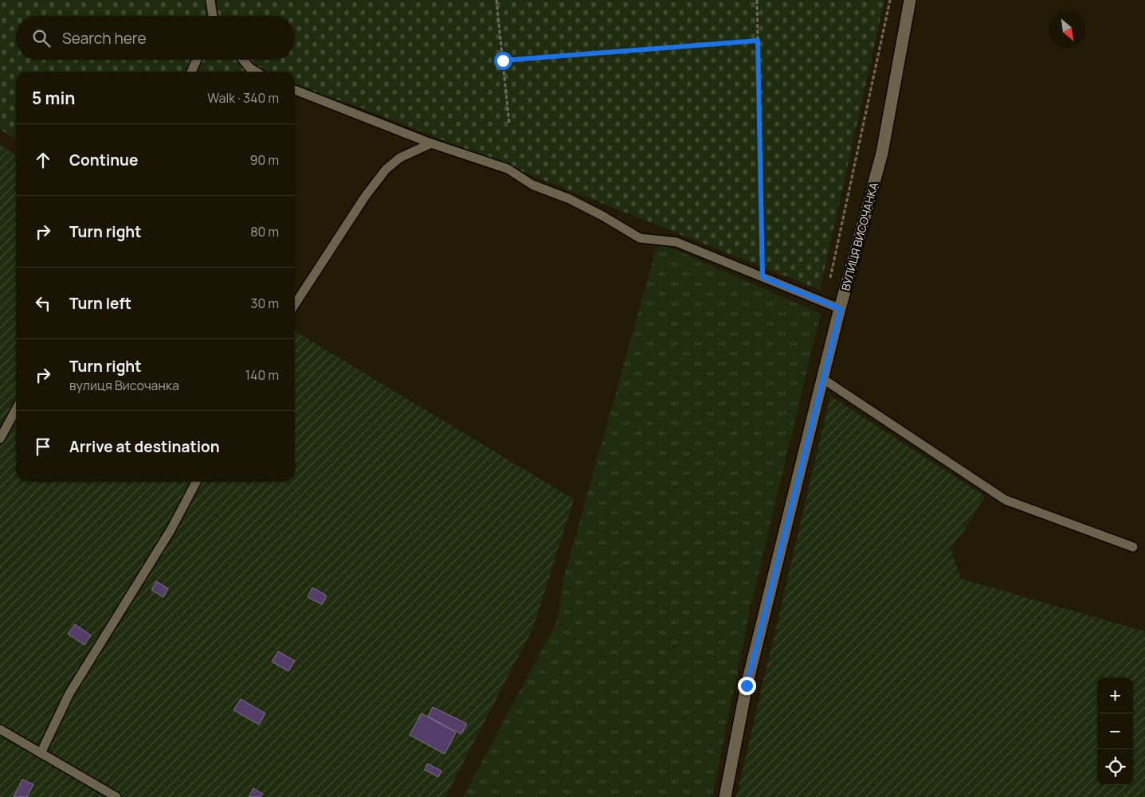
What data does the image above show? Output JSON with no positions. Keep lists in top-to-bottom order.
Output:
{
  "streets": {
    "street": ["ВУЛИЦЯ ВИСОЧАНКА"]
  },
  "north": "bottom right",
  "page": {
    "search": "Search here",
    "heading": ["5 min", "Walk · 340 m"],
    "list": [
      ["Continue", "90 m"],
      ["Turn right", "80 m"],
      ["Turn left", "30 m"],
      ["Turn right", "вулиця Височанка", "140 m"],
      "Arrive at destination"
    ],
    "map_buttons": ["+", "−"]
  }
}
